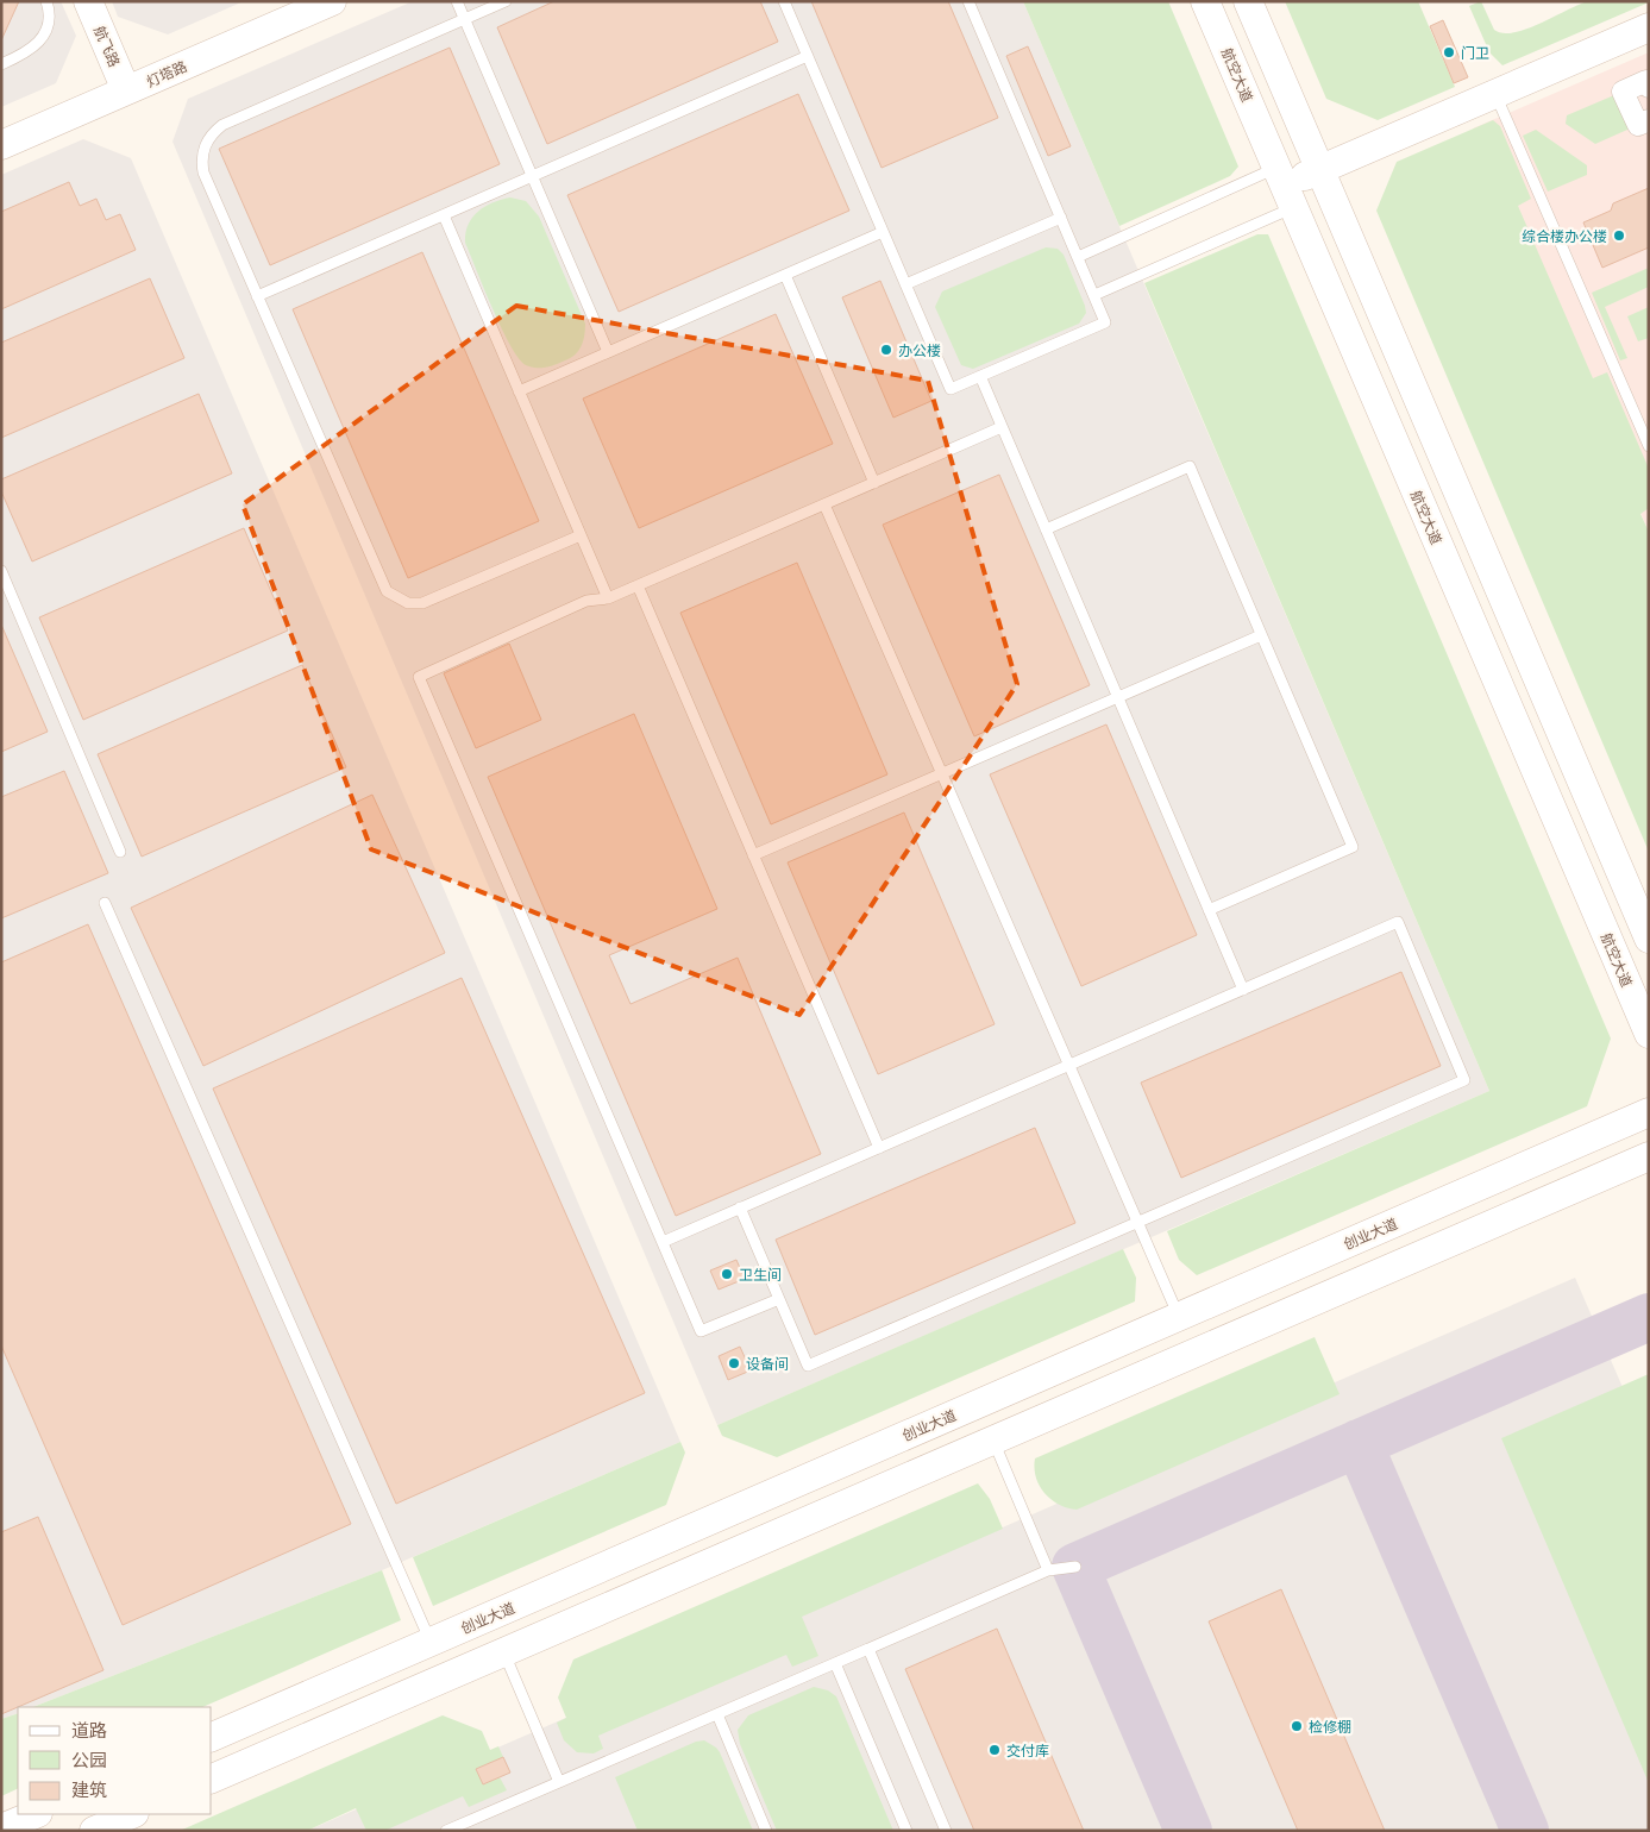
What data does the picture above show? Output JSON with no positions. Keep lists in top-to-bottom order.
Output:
{
  "streets": {
    "main road": [
      "航飞路",
      "灯塔路",
      "航空大道",
      "创业大道"
    ]
  },
  "crossings": [
    ["航飞路", "灯塔路"]
  ],
  "places": [
    "门卫",
    "综合楼办公楼",
    "办公楼",
    "卫生间",
    "设备间",
    "检修棚",
    "交付库"
  ],
  "legend": ["道路", "公园", "建筑"]
}
